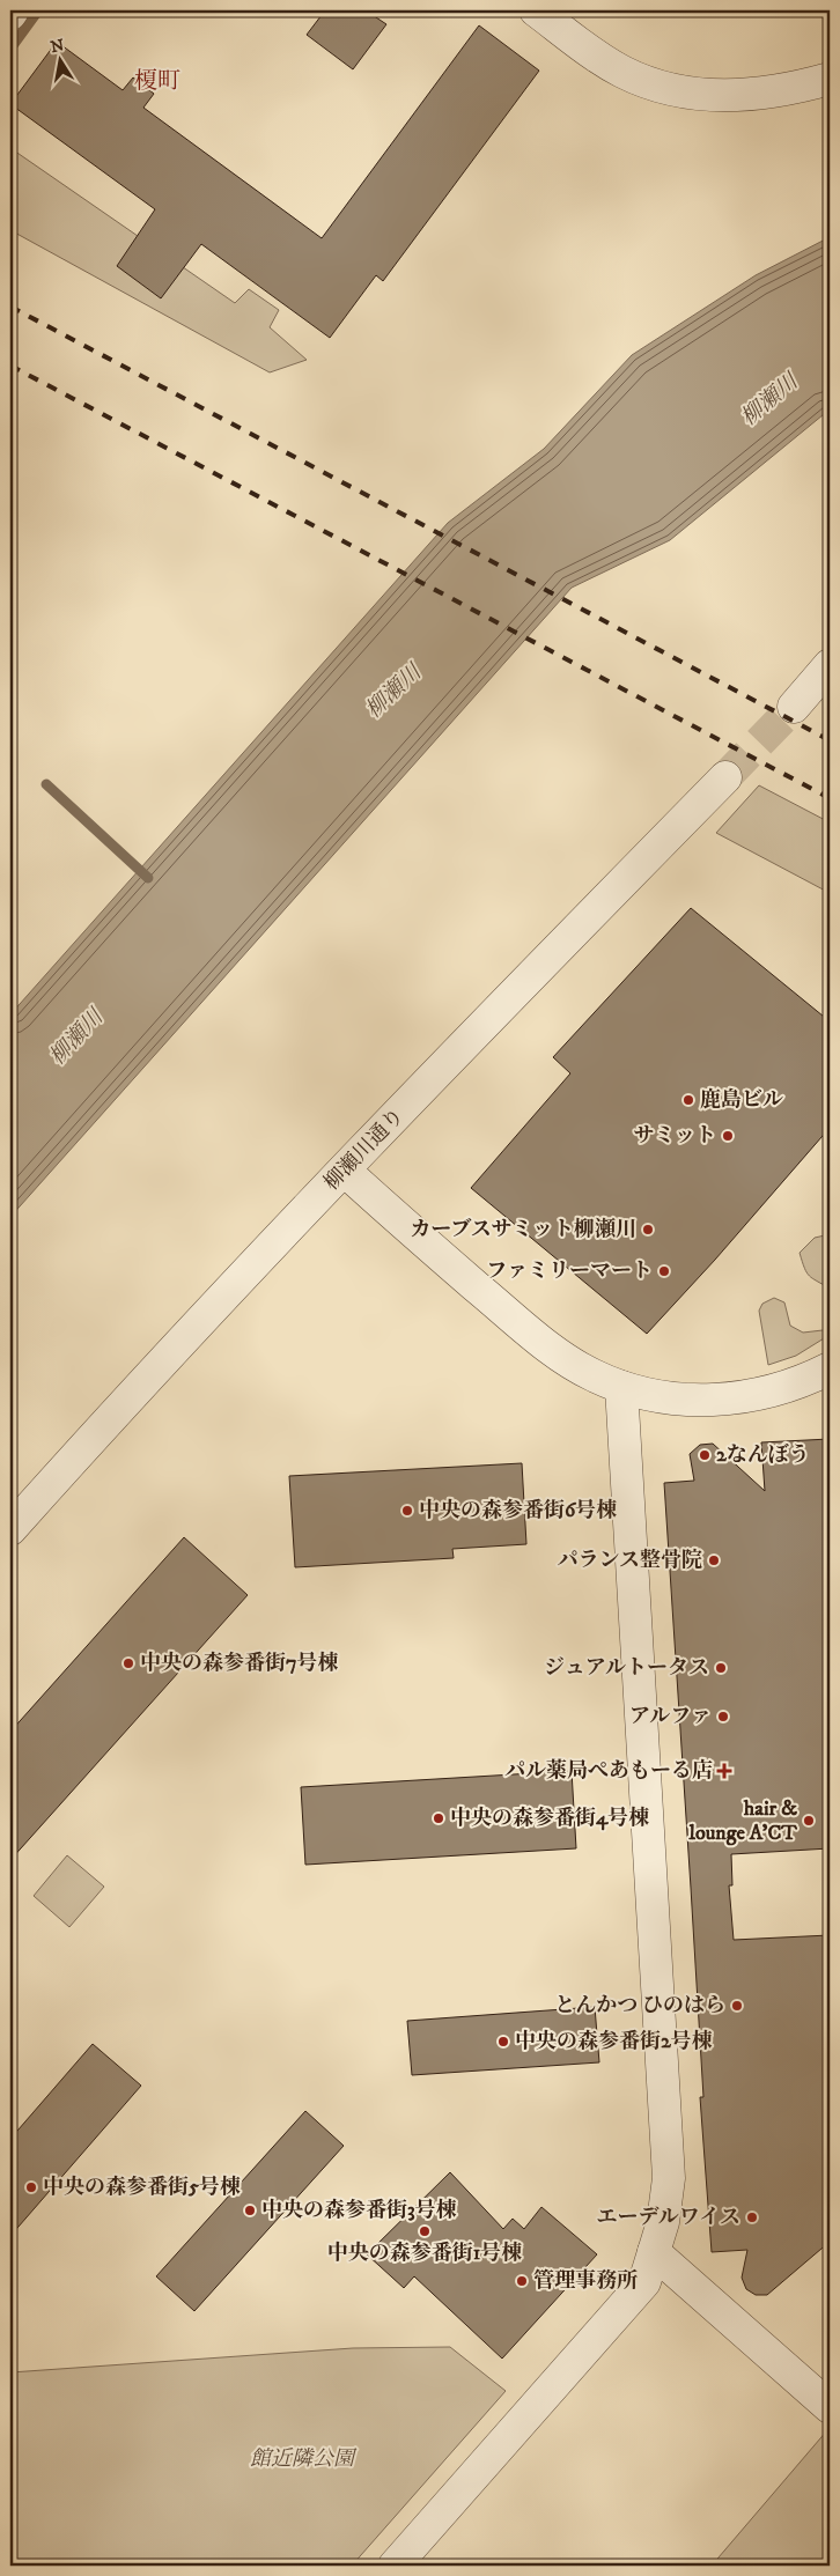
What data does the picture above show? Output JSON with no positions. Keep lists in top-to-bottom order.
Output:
{
  "streets": {
    "street": ["柳瀬川通り"]
  },
  "districts": ["榎町"],
  "water": ["柳瀬川"],
  "parks": ["館近隣公園"],
  "places": {
    "other": [
      "鹿島ビル",
      "サミット",
      "カーブスサミット柳瀬川",
      "ファミリーマート",
      "2なんぼう",
      "中央の森参番街6号棟",
      "パランス整骨院",
      "中央の森参番街7号棟",
      "ジュアルトータス",
      "アルファ",
      "中央の森参番街4号棟",
      "hair & lounge A'CT",
      "とんかつ ひのはら",
      "中央の森参番街2号棟",
      "中央の森参番街5号棟",
      "中央の森参番街3号棟",
      "エーデルワイス",
      "中央の森参番街1号棟",
      "管理事務所"
    ],
    "health": ["パル薬局ぺあもーる店"]
  },
  "north": "top"
}
